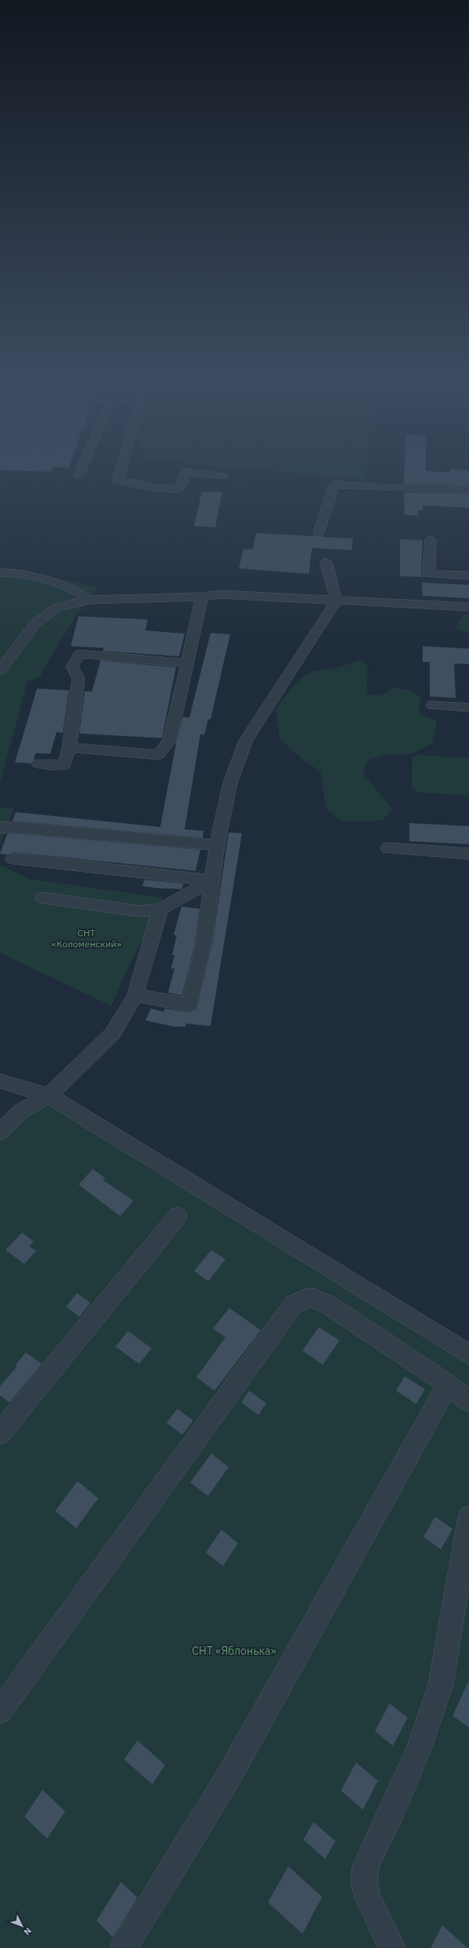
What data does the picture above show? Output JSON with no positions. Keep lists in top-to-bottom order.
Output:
{
  "parks": ["СНТ «Коломенский»", "СНТ «Яблонька»"],
  "north": "bottom right"
}
